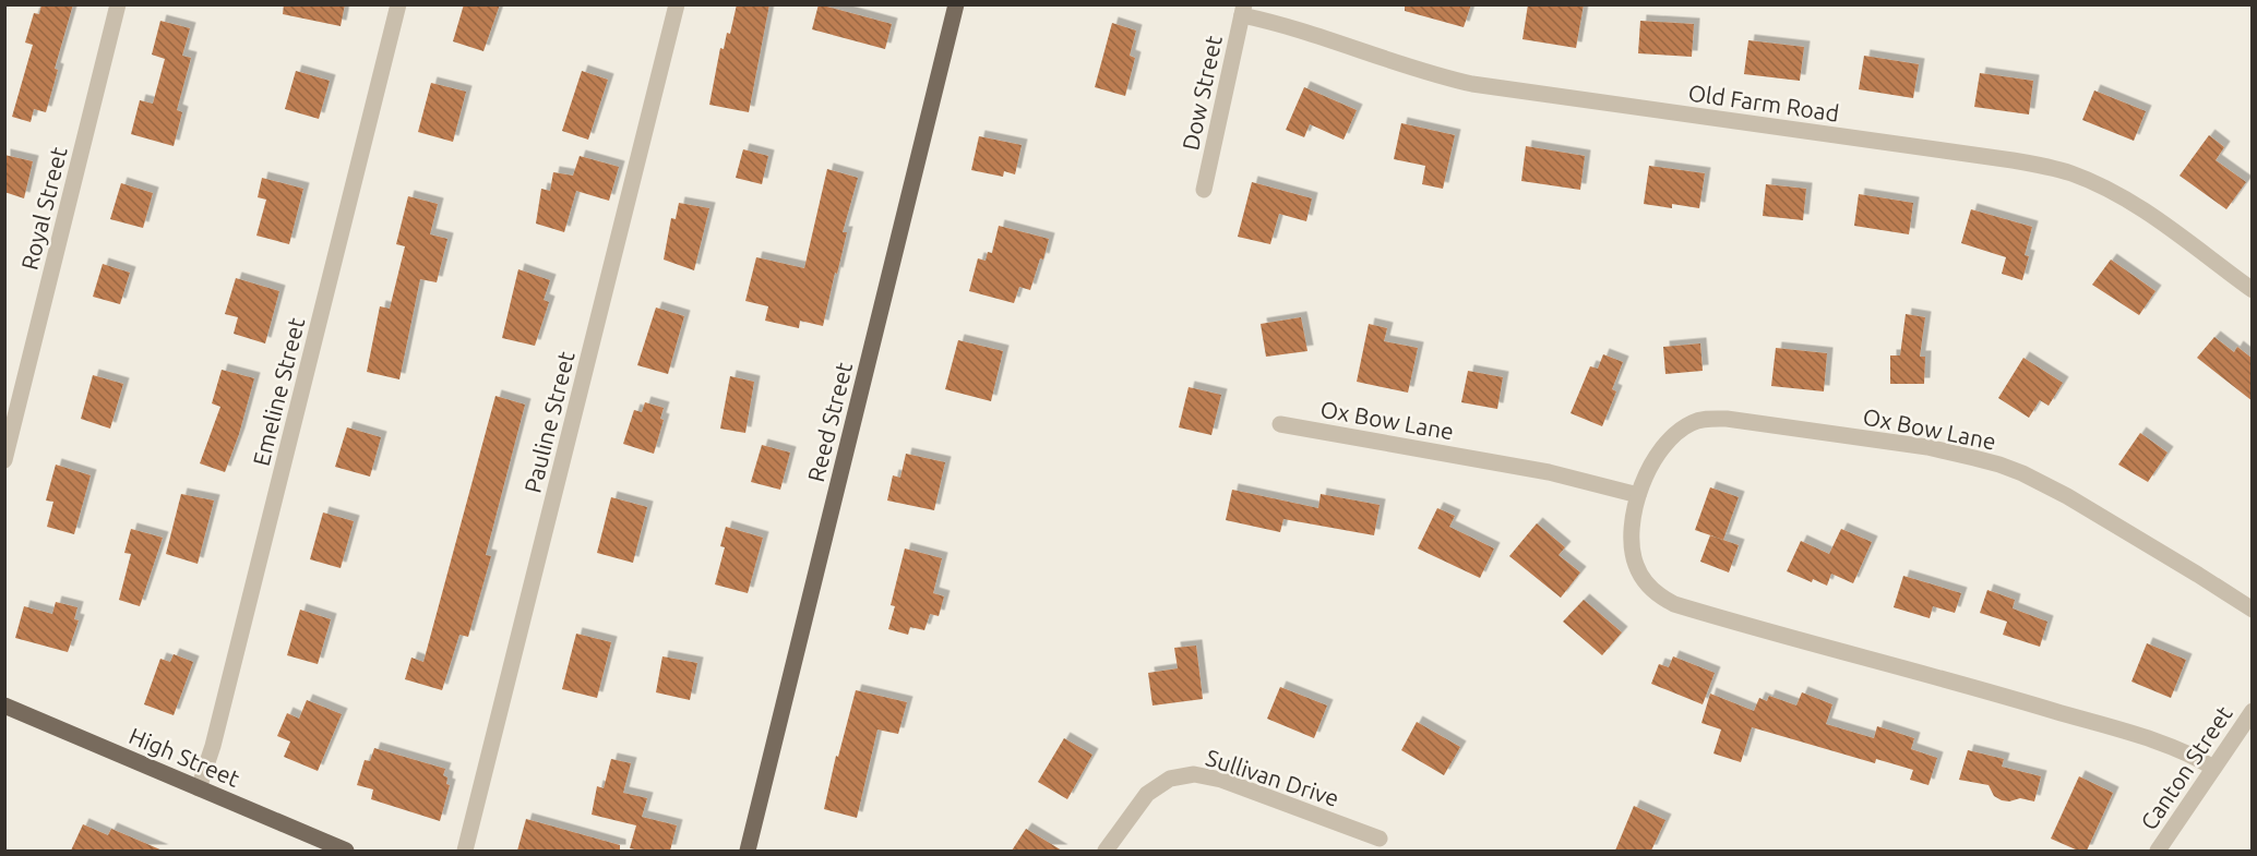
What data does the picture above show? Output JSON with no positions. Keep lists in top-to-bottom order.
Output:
{
  "streets": {
    "main road": ["Reed Street", "High Street"],
    "street": [
      "Dow Street",
      "Old Farm Road",
      "Royal Street",
      "Emeline Street",
      "Ox Bow Lane",
      "Pauline Street",
      "Canton Street",
      "Sullivan Drive"
    ]
  },
  "crossings": [
    ["Dow Street", "Old Farm Road"],
    ["Emeline Street", "High Street"],
    ["Ox Bow Lane", "Canton Street"]
  ]
}
